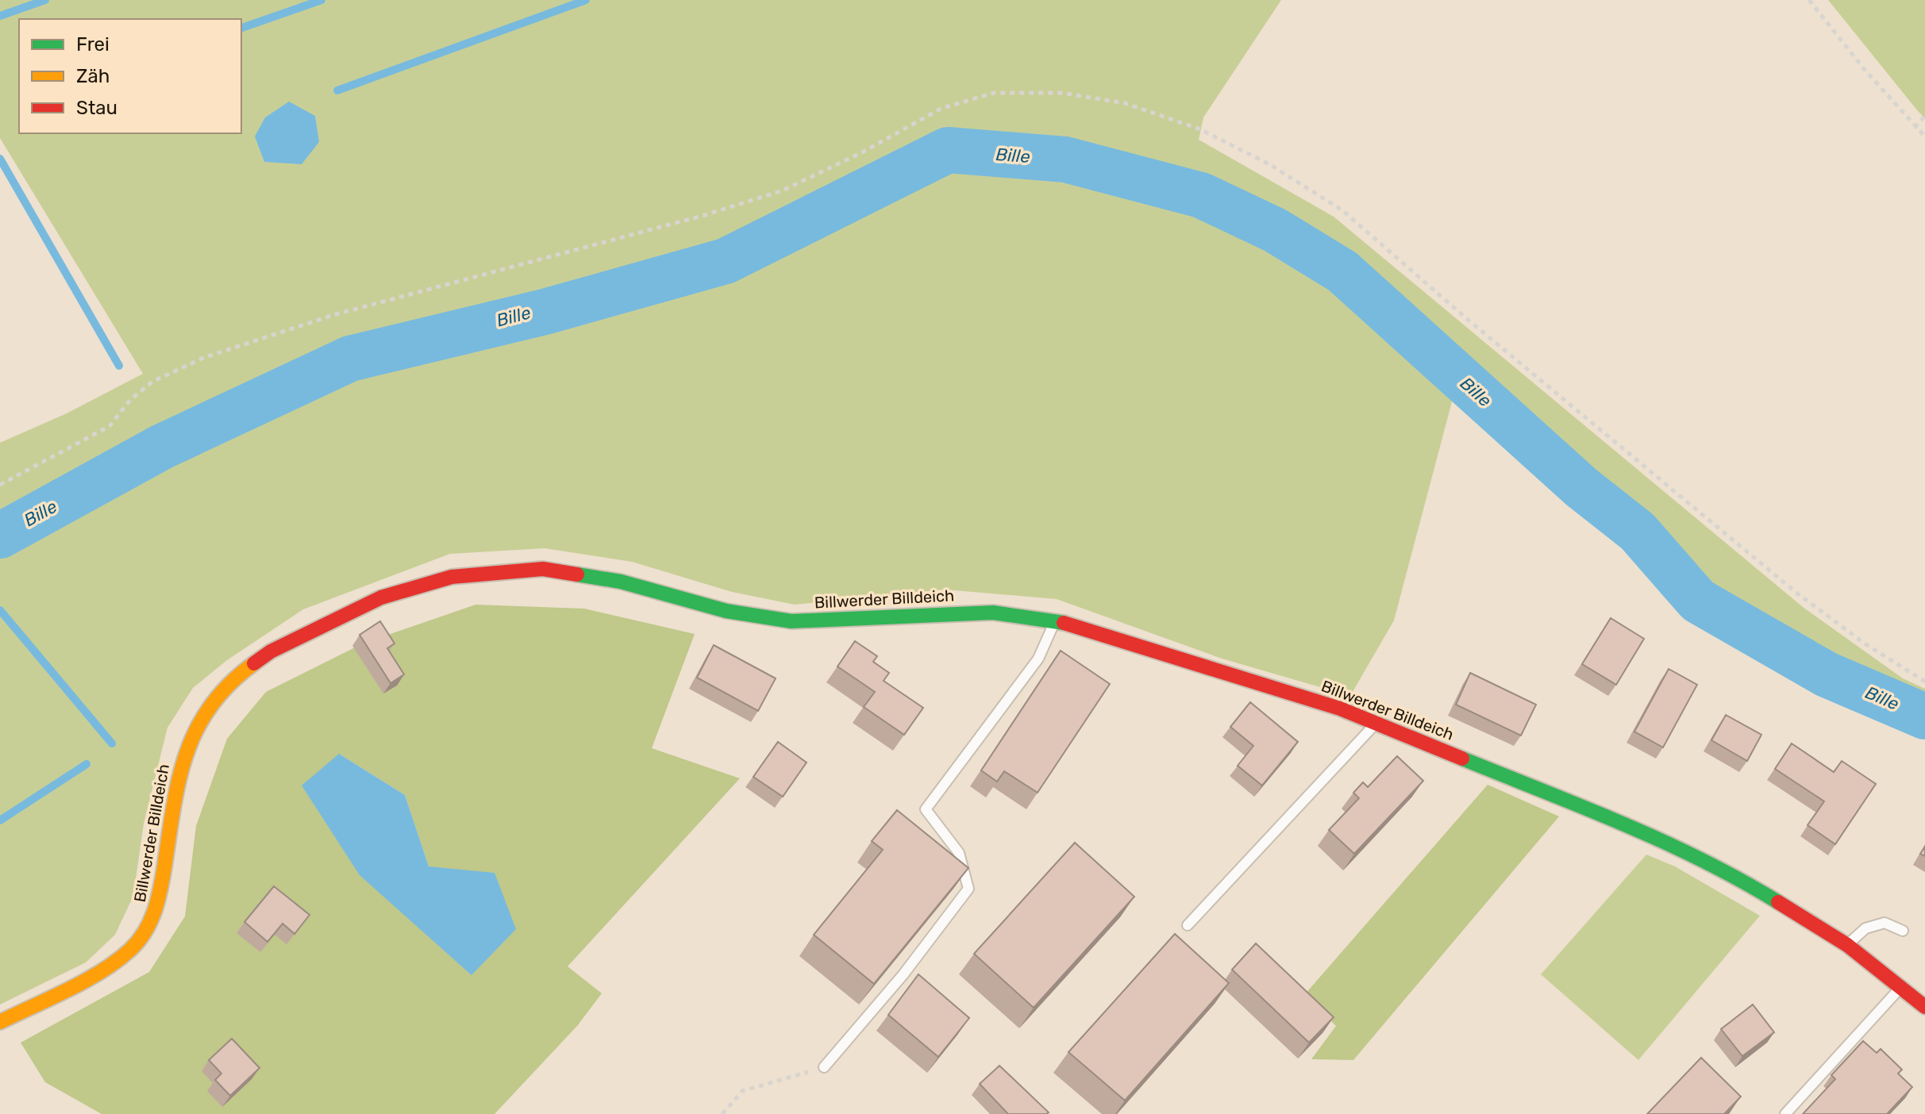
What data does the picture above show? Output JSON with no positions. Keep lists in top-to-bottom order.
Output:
{
  "streets": {
    "street": ["Billwerder Billdeich"]
  },
  "water": ["Bille"],
  "legend": ["Frei", "Zäh", "Stau"]
}
